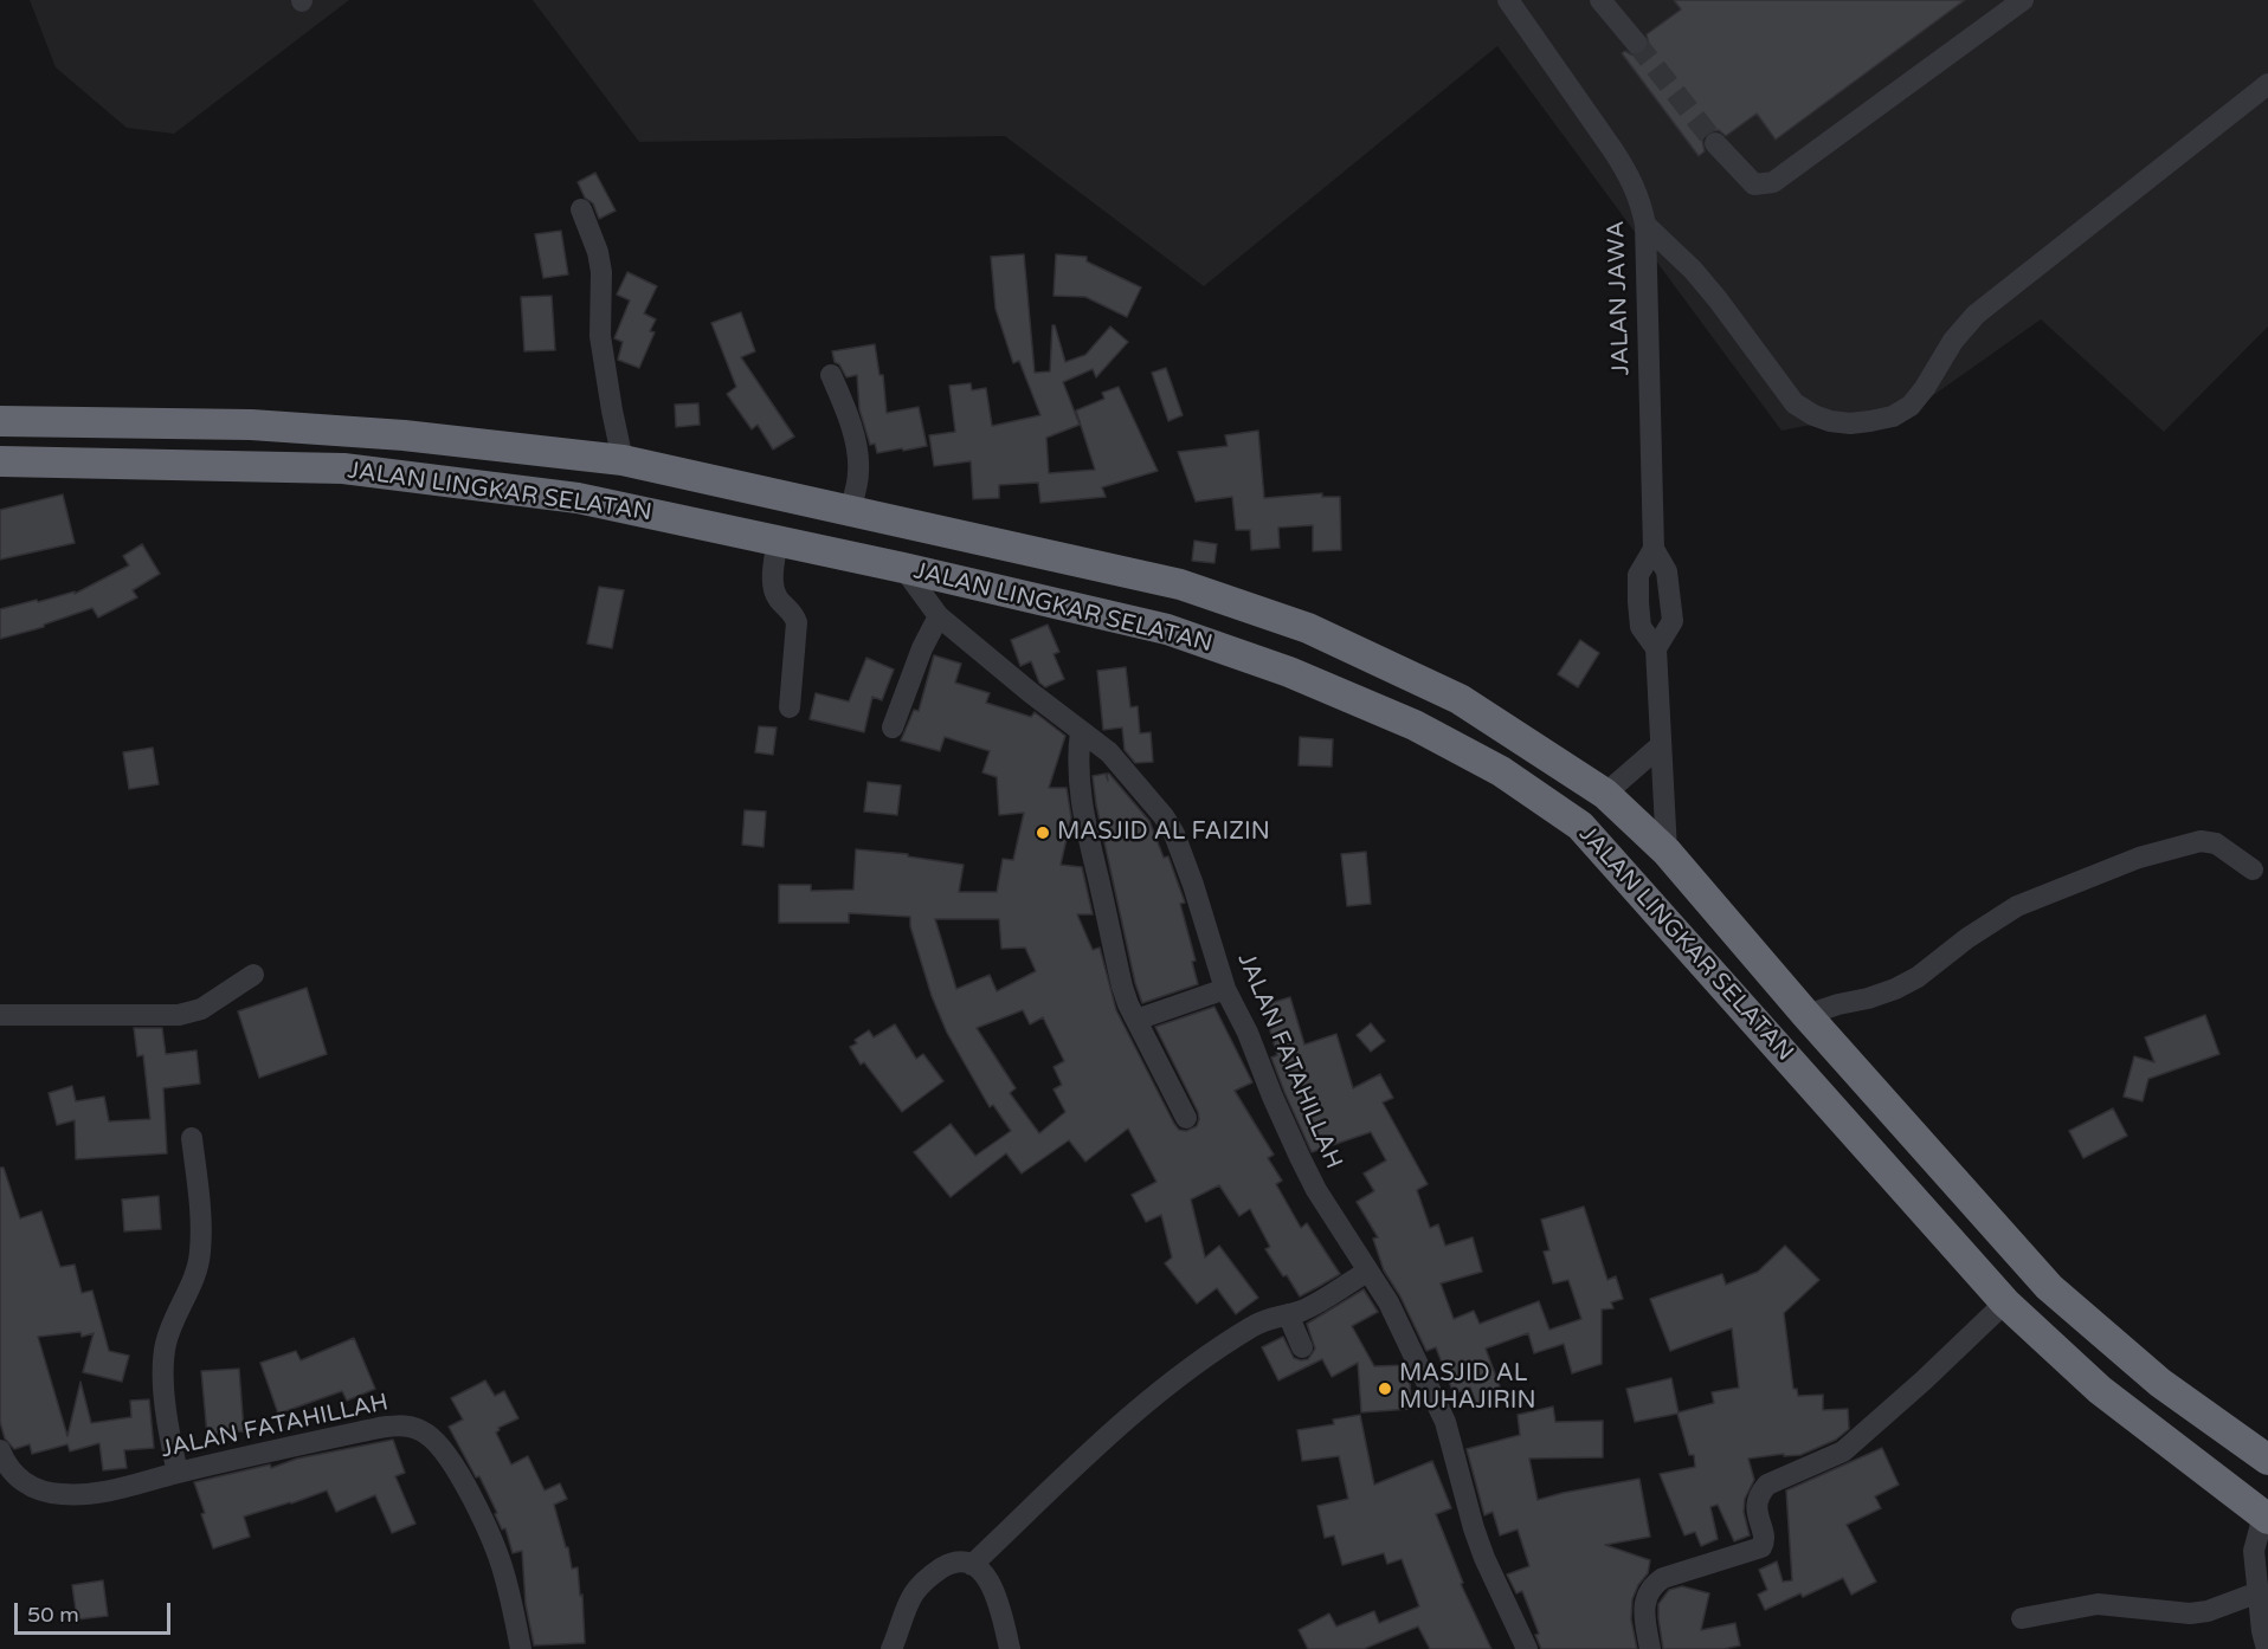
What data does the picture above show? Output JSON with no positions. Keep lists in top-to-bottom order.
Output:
{
  "streets": {
    "highway": ["JALAN LINGKAR SELATAN"],
    "street": ["JALAN JAWA", "JALAN FATAHILLAH"]
  },
  "crossings": [
    ["JALAN JAWA", "JALAN LINGKAR SELATAN"],
    ["JALAN LINGKAR SELATAN", "JALAN FATAHILLAH"]
  ],
  "places": ["MASJID AL FAIZIN", "MASJID AL MUHAJIRIN"],
  "scale_bar": "50 m"
}
